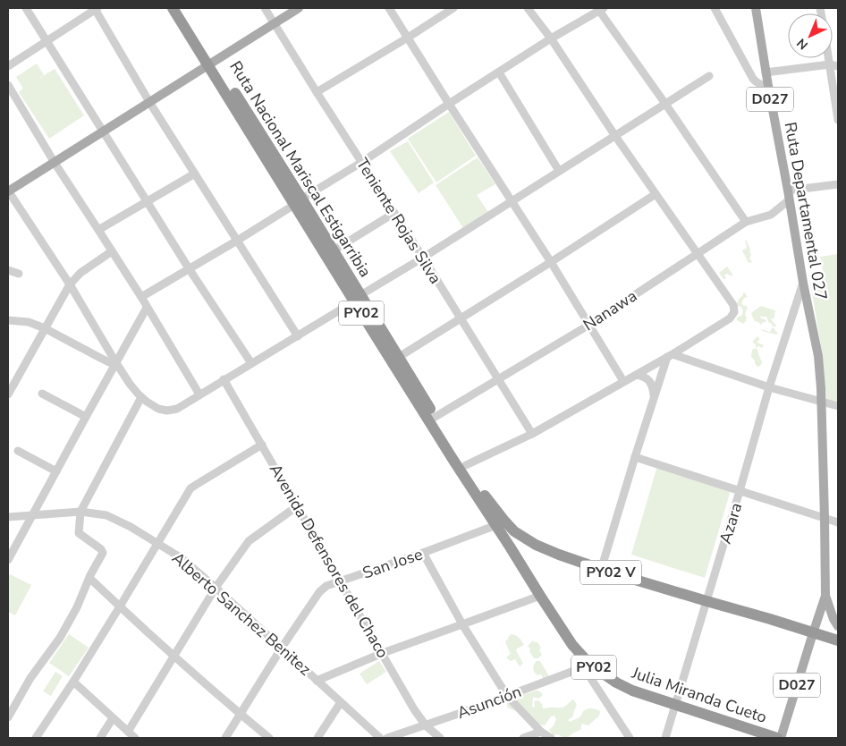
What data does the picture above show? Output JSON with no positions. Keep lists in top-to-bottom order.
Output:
{
  "streets": {
    "highway": [
      "Ruta Nacional Mariscal Estigarribia",
      "PY02",
      "PY02 V",
      "Julia Miranda Cueto"
    ],
    "main road": ["D027", "Ruta Departamental 027"],
    "street": [
      "Teniente Rojas Silva",
      "Nanawa",
      "Azara",
      "Avenida Defensores del Chaco",
      "San Jose",
      "Alberto Sanchez Benitez",
      "Asunción"
    ]
  },
  "crossings": [
    ["D027", "Ruta Nacional Mariscal Estigarribia"],
    ["D027", "Ruta Departamental 027"],
    ["Ruta Nacional Mariscal Estigarribia", "Ruta Departamental 027"],
    ["Ruta Nacional Mariscal Estigarribia", "Nanawa"],
    ["Ruta Nacional Mariscal Estigarribia", "Azara"],
    ["Ruta Nacional Mariscal Estigarribia", "San Jose"],
    ["Ruta Nacional Mariscal Estigarribia", "Julia Miranda Cueto"],
    ["Ruta Departamental 027", "Nanawa"],
    ["Ruta Departamental 027", "Azara"],
    ["Teniente Rojas Silva", "Nanawa"],
    ["Azara", "Julia Miranda Cueto"],
    ["Avenida Defensores del Chaco", "San Jose"],
    ["Avenida Defensores del Chaco", "Asunción"],
    ["San Jose", "Alberto Sanchez Benitez"],
    ["San Jose", "Julia Miranda Cueto"],
    ["Julia Miranda Cueto", "Asunción"]
  ],
  "north": "bottom left"
}
